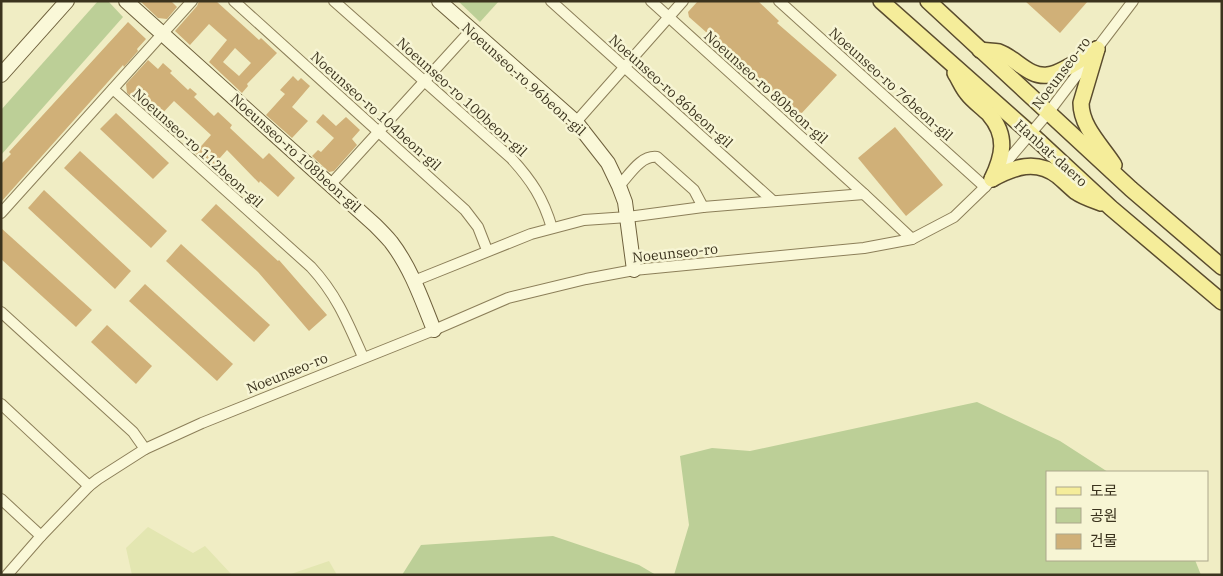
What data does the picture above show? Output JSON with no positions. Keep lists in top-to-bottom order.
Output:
{
  "streets": {
    "main road": ["Hanbat-daero"],
    "street": [
      "Noeunseo-ro",
      "Noeunseo-ro 96beon-gil",
      "Noeunseo-ro 76beon-gil",
      "Noeunseo-ro 80beon-gil",
      "Noeunseo-ro 86beon-gil",
      "Noeunseo-ro 100beon-gil",
      "Noeunseo-ro 104beon-gil",
      "Noeunseo-ro 112beon-gil",
      "Noeunseo-ro 108beon-gil"
    ]
  },
  "crossings": [
    ["Noeunseo-ro", "Noeunseo-ro 96beon-gil"],
    ["Noeunseo-ro", "Noeunseo-ro 76beon-gil"],
    ["Noeunseo-ro", "Noeunseo-ro 80beon-gil"],
    ["Noeunseo-ro", "Noeunseo-ro 112beon-gil"],
    ["Noeunseo-ro", "Noeunseo-ro 108beon-gil"],
    ["Noeunseo-ro", "Hanbat-daero"]
  ],
  "legend": ["도로", "공원", "건물"]
}
